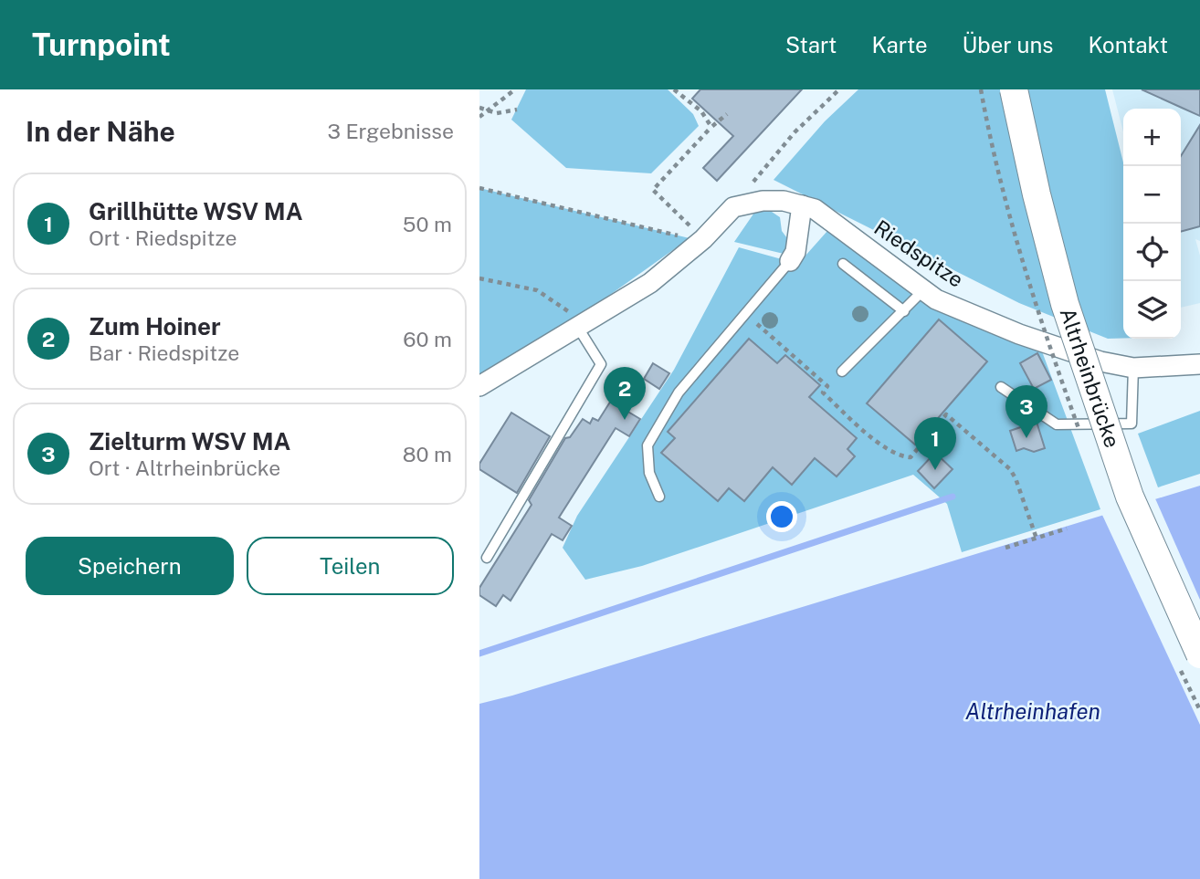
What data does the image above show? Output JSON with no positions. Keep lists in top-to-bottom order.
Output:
{
  "streets": {
    "main road": ["Altrheinbrücke"],
    "street": ["Riedspitze"]
  },
  "water": ["Altrheinhafen"],
  "page": {
    "header": "Turnpoint",
    "nav": [
      "Start",
      "Karte",
      "Über uns",
      "Kontakt"
    ],
    "heading": ["In der Nähe", "3 Ergebnisse"],
    "map_buttons": ["+", "−"],
    "list": [
      {
        "mark": "1",
        "name": "Grillhütte WSV MA",
        "note": "Ort · Riedspitze",
        "value": "50 m"
      },
      {
        "mark": "2",
        "name": "Zum Hoiner",
        "note": "Bar · Riedspitze",
        "value": "60 m"
      },
      {
        "mark": "3",
        "name": "Zielturm WSV MA",
        "note": "Ort · Altrheinbrücke",
        "value": "80 m"
      }
    ],
    "pins": ["2", "3", "1"],
    "buttons": ["Speichern", "Teilen"]
  }
}
